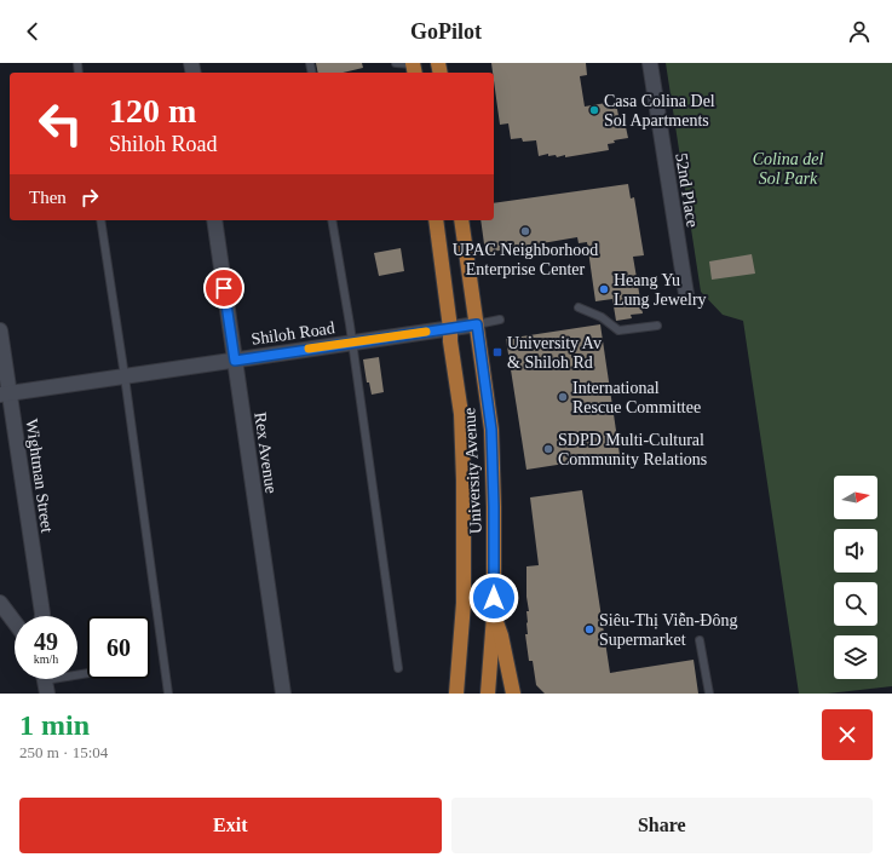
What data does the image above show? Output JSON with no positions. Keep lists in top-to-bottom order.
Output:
{
  "streets": {
    "main road": ["University Avenue"],
    "street": [
      "52nd Place",
      "Shiloh Road",
      "Rex Avenue",
      "Wightman Street"
    ]
  },
  "crossings": [
    ["Shiloh Road", "Rex Avenue"],
    ["Shiloh Road", "University Avenue"],
    ["Shiloh Road", "Wightman Street"]
  ],
  "parks": ["Colina del Sol Park"],
  "places": {
    "other": [
      "Casa Colina Del Sol Apartments",
      "UPAC Neighborhood Enterprise Center",
      "Heang Yu Lung Jewelry",
      "International Rescue Committee",
      "SDPD Multi-Cultural Community Relations",
      "Siêu-Thị Viễn-Đông Supermarket"
    ],
    "transit": ["University Av & Shiloh Rd"]
  },
  "north": "right",
  "page": {
    "header": "GoPilot",
    "turn": ["120 m", "Shiloh Road"],
    "then": "Then",
    "speed": "49 km/h",
    "limit": "60",
    "heading": ["1 min", "250 m · 15:04"],
    "buttons": ["Exit", "Share"]
  }
}
